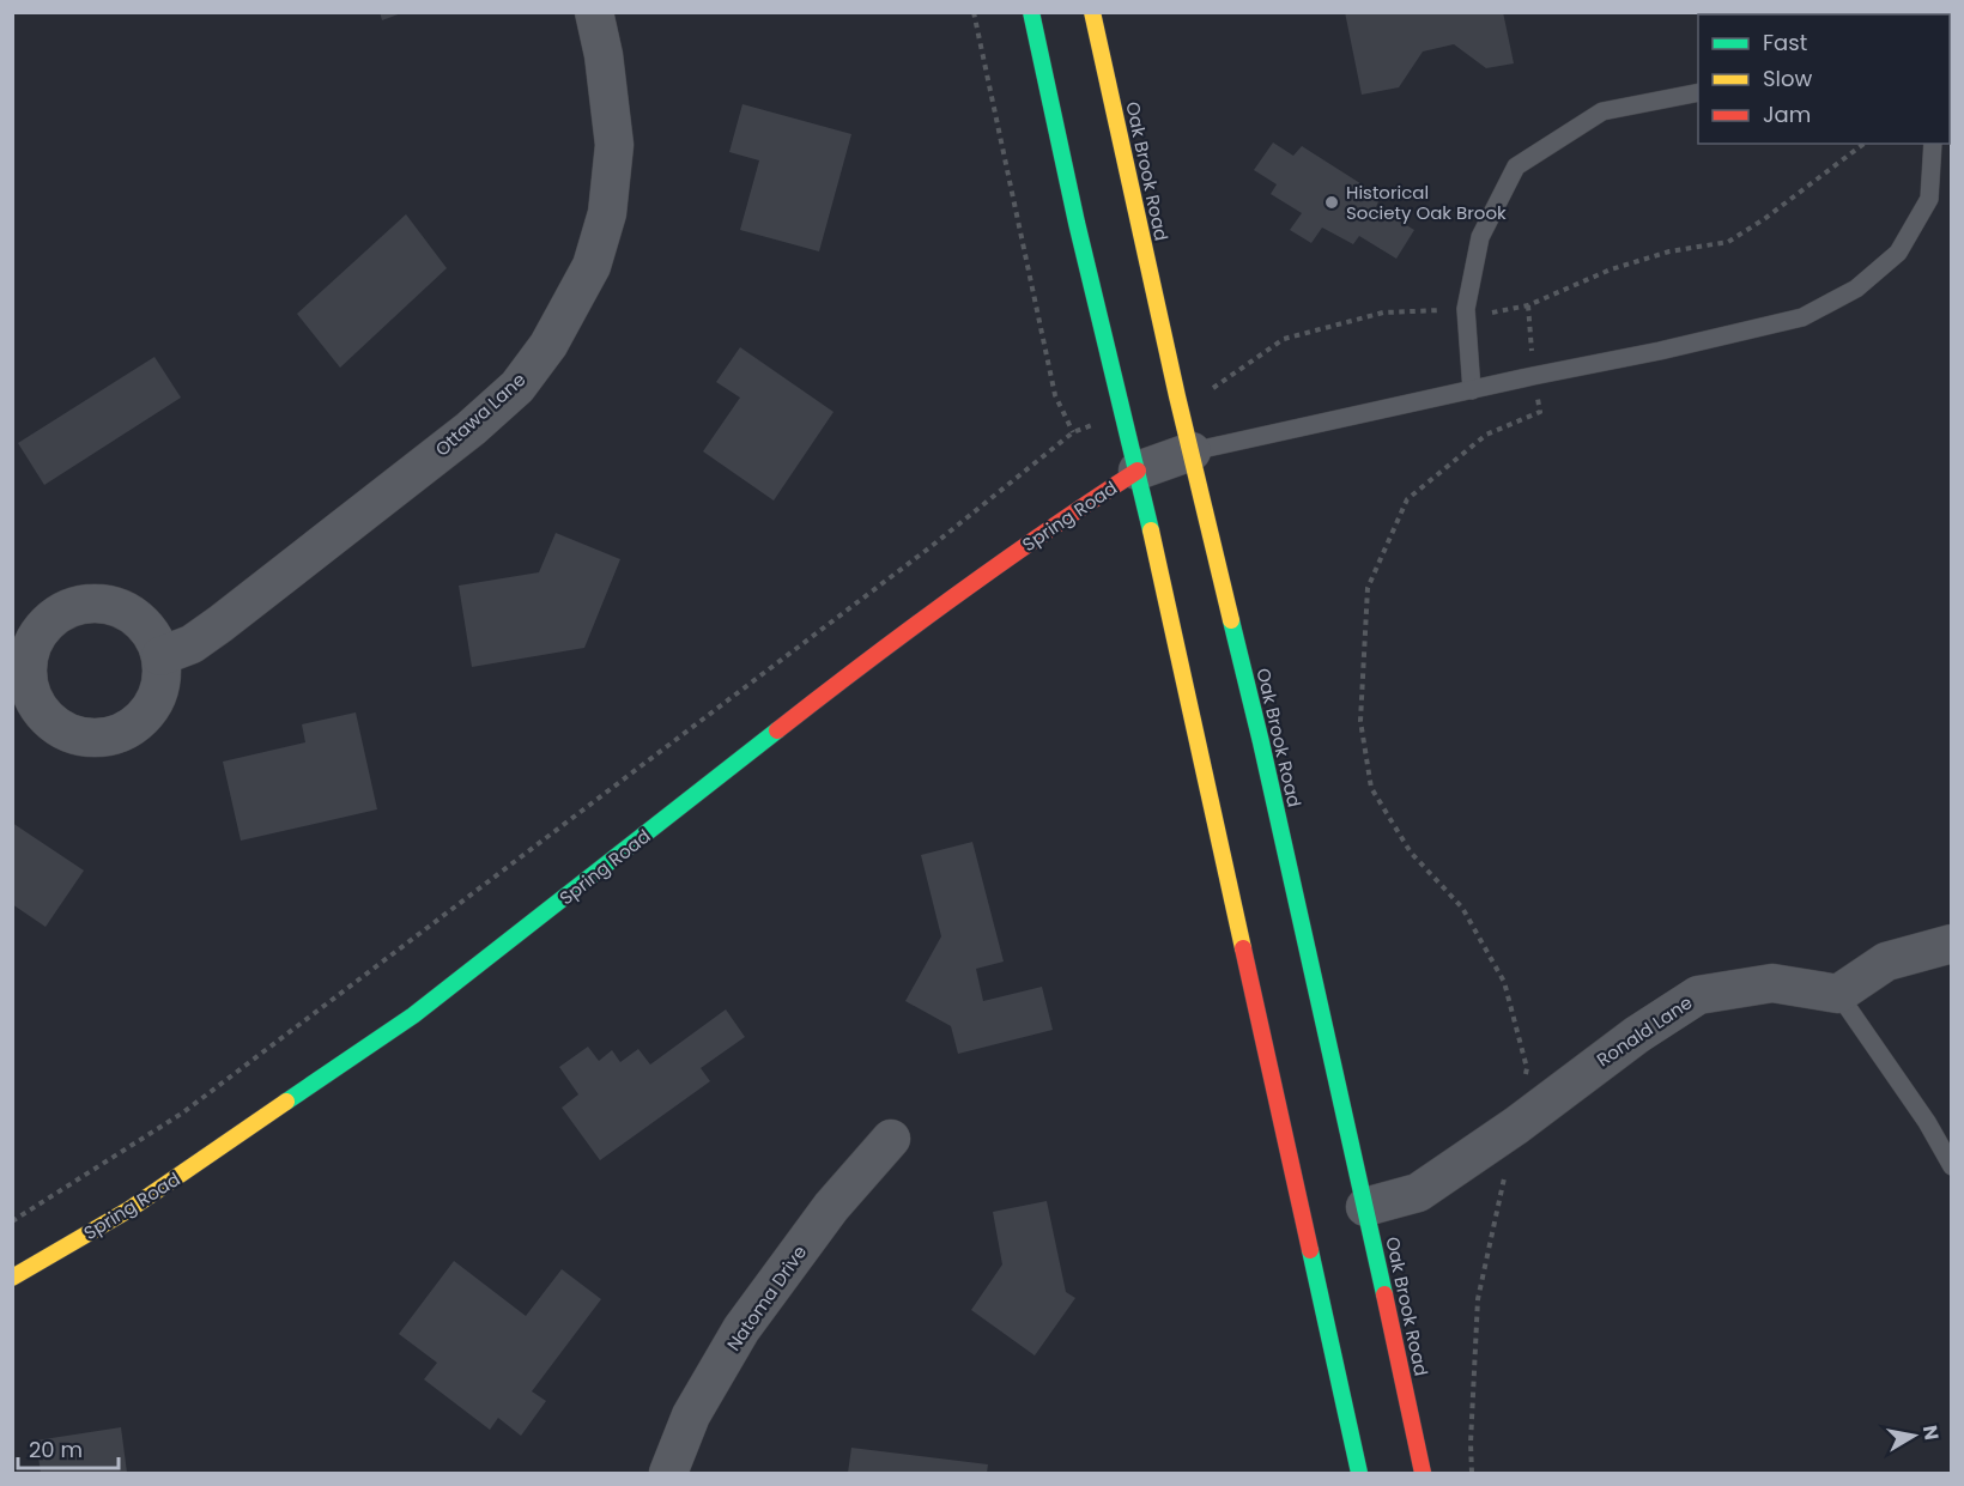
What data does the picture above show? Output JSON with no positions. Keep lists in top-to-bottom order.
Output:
{
  "streets": {
    "main road": ["Oak Brook Road", "Spring Road"],
    "street": ["Ottawa Lane", "Ronald Lane", "Natoma Drive"]
  },
  "crossings": [
    ["Oak Brook Road", "Spring Road"],
    ["Oak Brook Road", "Ronald Lane"]
  ],
  "places": ["Historical Society Oak Brook"],
  "legend": ["Fast", "Slow", "Jam"],
  "scale_bar": "20 m",
  "north": "right"
}
